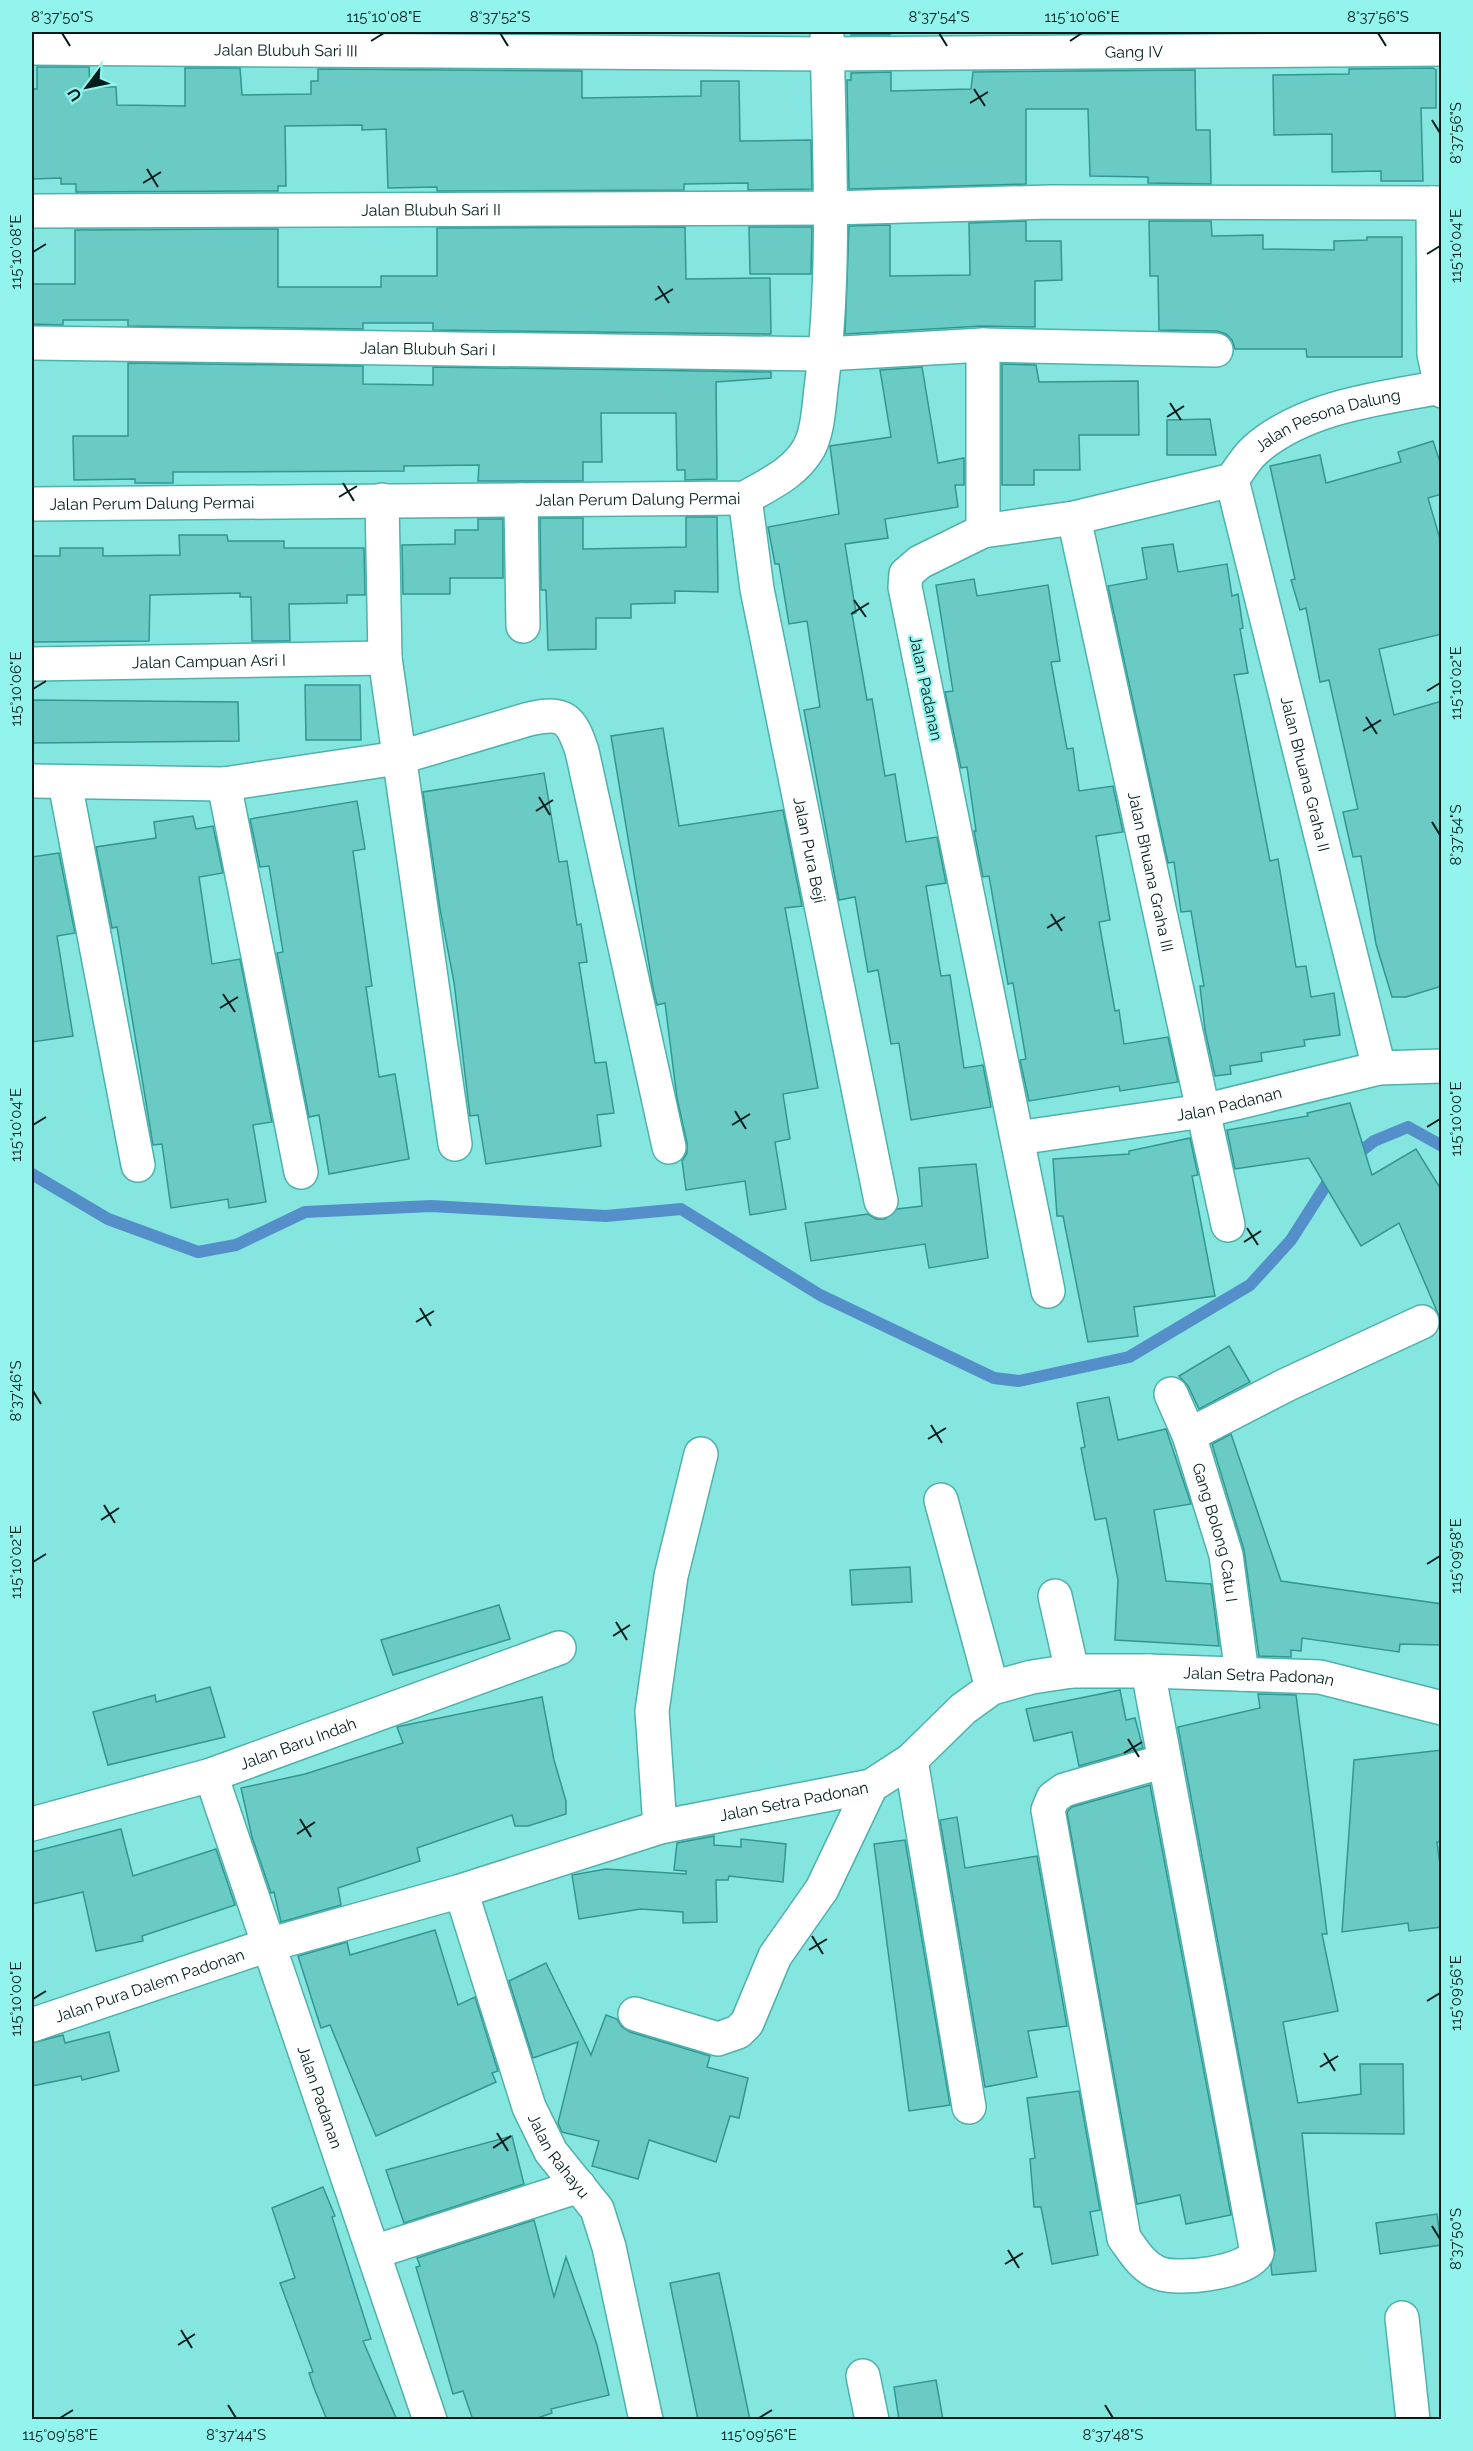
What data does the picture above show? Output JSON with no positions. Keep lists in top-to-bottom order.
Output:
{
  "streets": {
    "street": [
      "Jalan Blubuh Sari III",
      "Gang IV",
      "Jalan Blubuh Sari II",
      "Jalan Blubuh Sari I",
      "Jalan Pesona Dalung",
      "Jalan Perum Dalung Permai",
      "Jalan Campuan Asri I",
      "Jalan Padanan",
      "Jalan Bhuana Graha II",
      "Jalan Pura Beji",
      "Jalan Bhuana Graha III",
      "Gang Bolong Catu I",
      "Jalan Setra Padonan",
      "Jalan Baru Indah",
      "Jalan Pura Dalem Padonan",
      "Jalan Rahayu"
    ]
  },
  "crossings": [
    ["Jalan Blubuh Sari III", "Gang IV"],
    ["Jalan Blubuh Sari III", "Jalan Perum Dalung Permai"],
    ["Gang IV", "Jalan Perum Dalung Permai"],
    ["Jalan Blubuh Sari II", "Jalan Perum Dalung Permai"],
    ["Jalan Blubuh Sari I", "Jalan Perum Dalung Permai"],
    ["Jalan Pesona Dalung", "Jalan Padanan"],
    ["Jalan Pesona Dalung", "Jalan Bhuana Graha II"],
    ["Jalan Perum Dalung Permai", "Jalan Pura Beji"],
    ["Jalan Padanan", "Jalan Bhuana Graha II"],
    ["Jalan Padanan", "Jalan Bhuana Graha III"],
    ["Jalan Padanan", "Jalan Setra Padonan"],
    ["Jalan Padanan", "Jalan Baru Indah"],
    ["Jalan Padanan", "Jalan Pura Dalem Padonan"],
    ["Gang Bolong Catu I", "Jalan Setra Padonan"],
    ["Jalan Setra Padonan", "Jalan Pura Dalem Padonan"],
    ["Jalan Setra Padonan", "Jalan Rahayu"]
  ],
  "north": "bottom left",
  "coordinates": [
    "8°37'50\"S",
    "115°10'08\"E",
    "8°37'52\"S",
    "8°37'54\"S",
    "115°10'06\"E",
    "8°37'56\"S",
    "115°10'04\"E",
    "115°10'02\"E",
    "115°10'00\"E",
    "8°37'46\"S",
    "115°09'58\"E",
    "115°09'56\"E",
    "8°37'44\"S",
    "8°37'48\"S"
  ]
}
